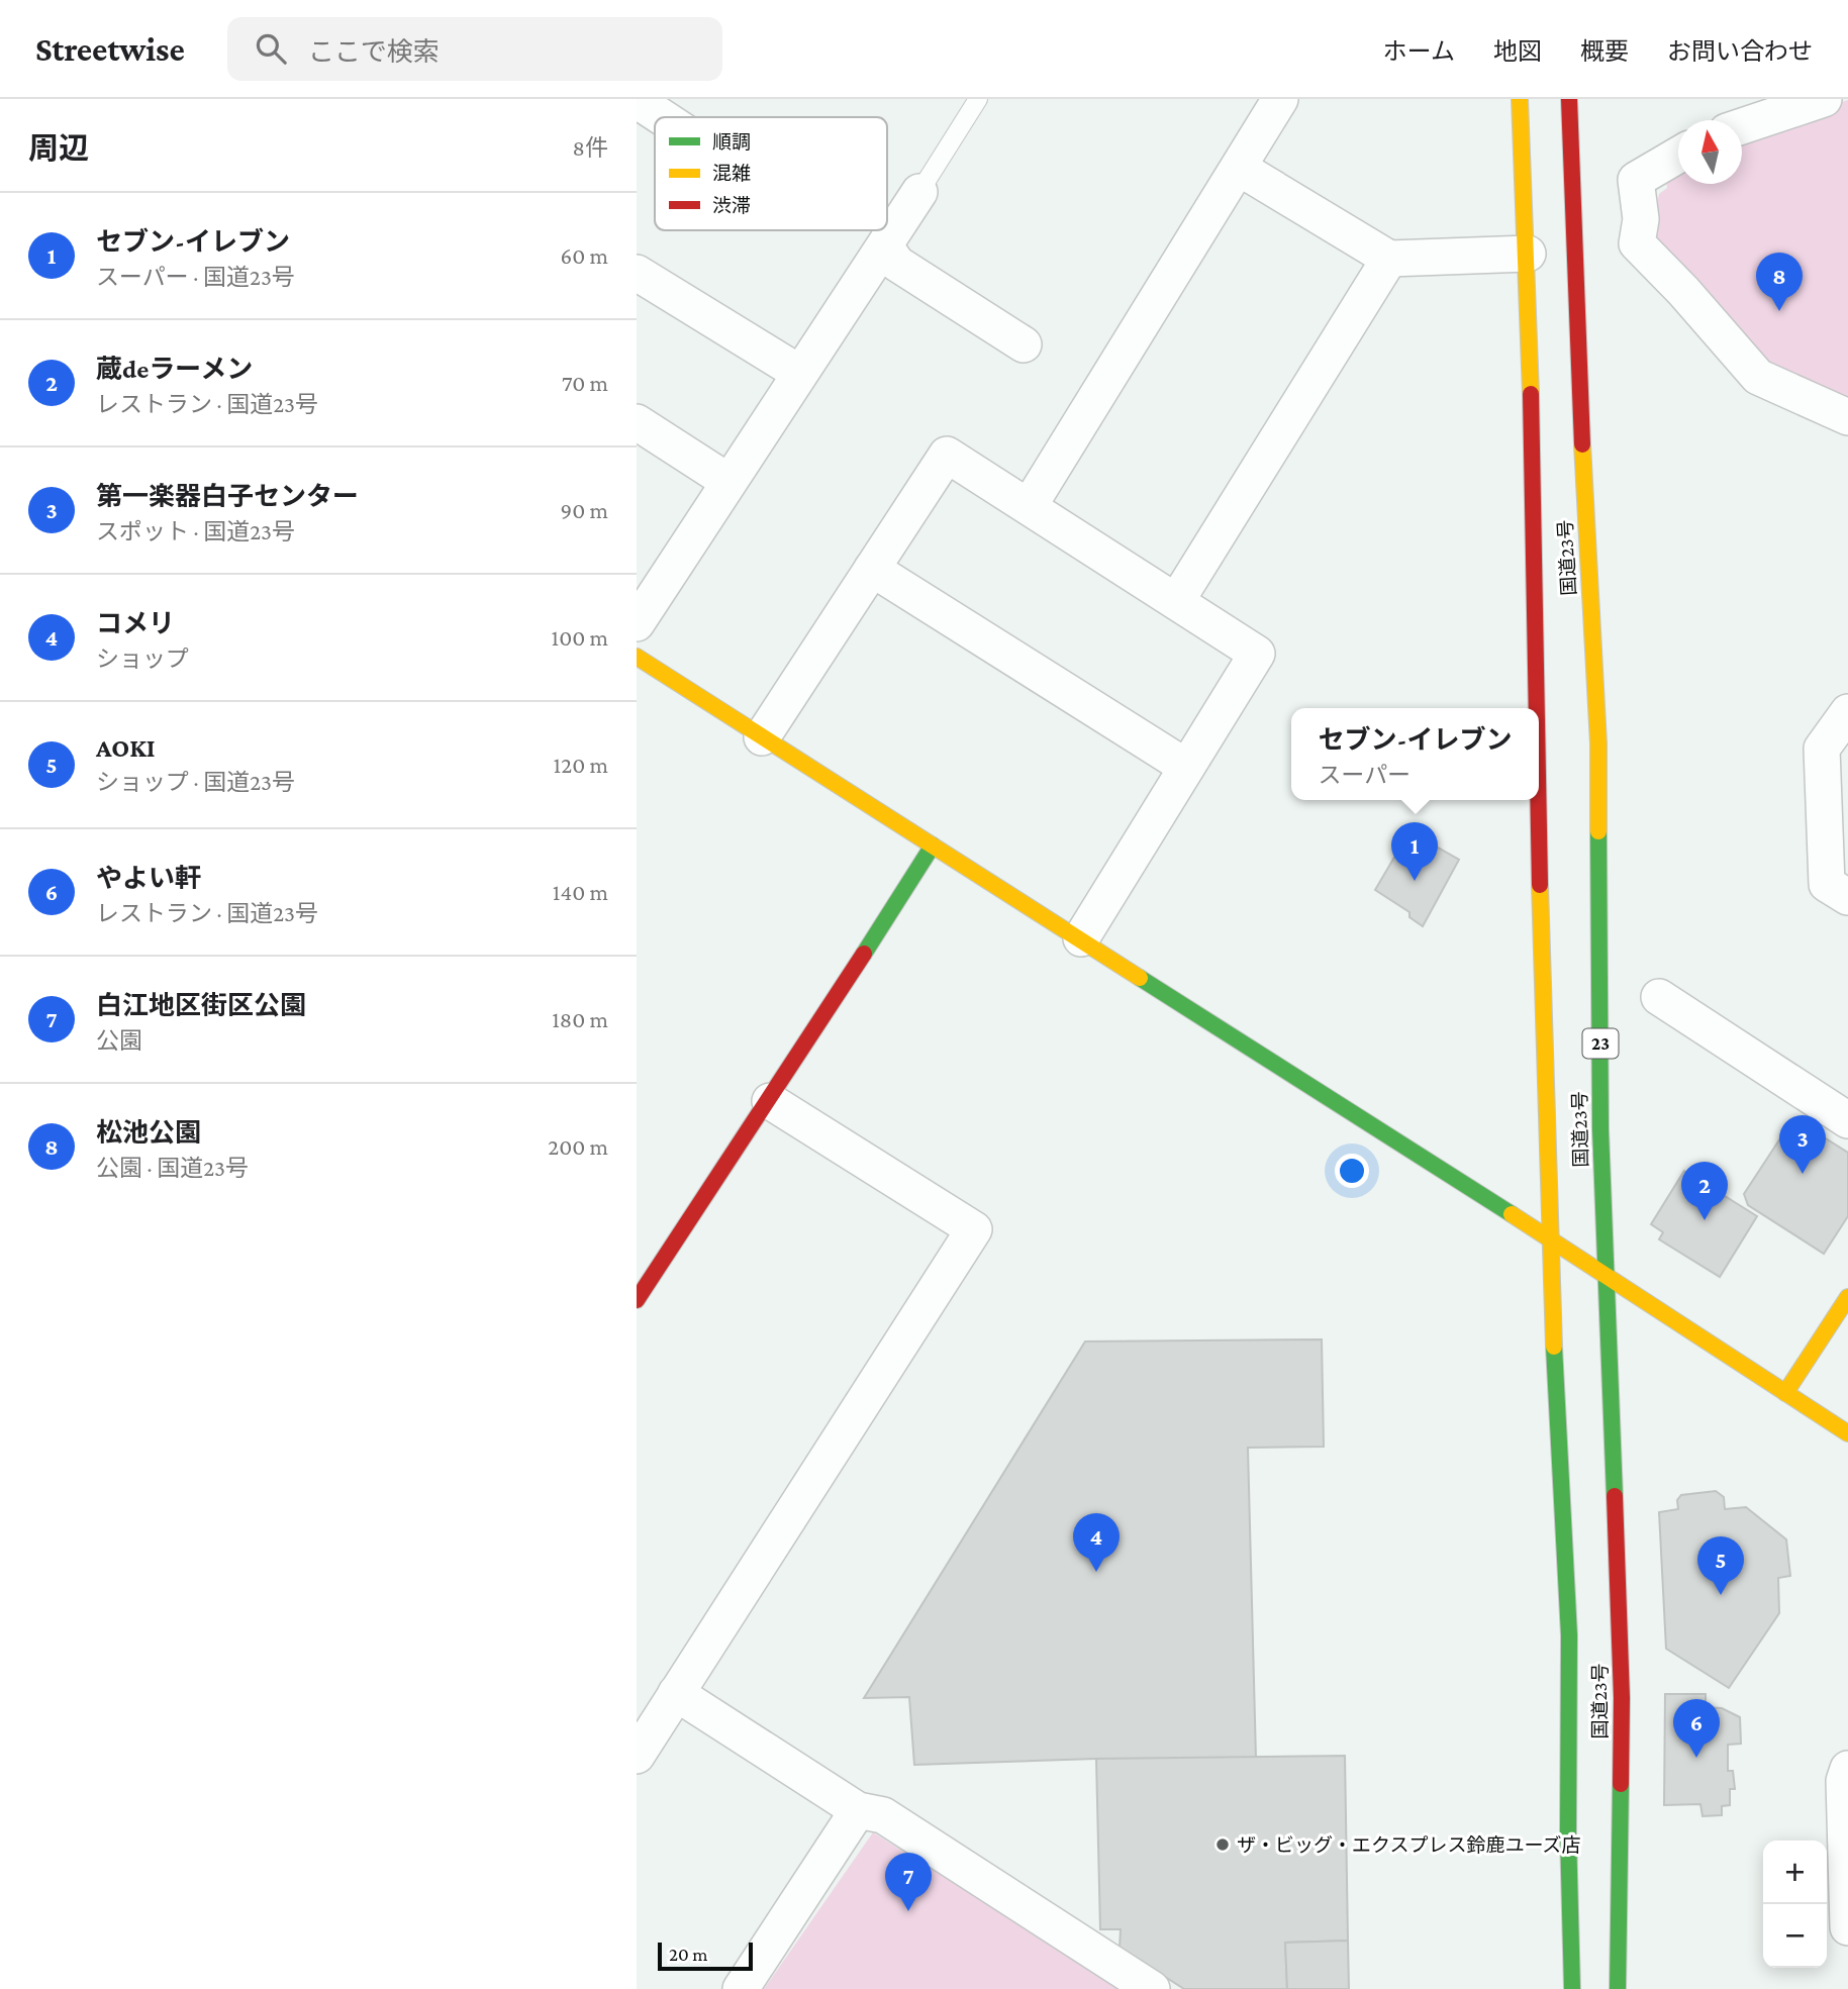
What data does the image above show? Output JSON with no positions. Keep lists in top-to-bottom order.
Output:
{
  "streets": {
    "main road": ["国道23号", "23"]
  },
  "places": ["ザ・ビッグ・エクスプレス鈴鹿ユーズ店"],
  "legend": ["順調", "混雑", "渋滞"],
  "scale_bar": "20 m",
  "north": "top",
  "page": {
    "header": "Streetwise",
    "search": "ここで検索",
    "nav": [
      "ホーム",
      "地図",
      "概要",
      "お問い合わせ"
    ],
    "heading": ["周辺", "8件"],
    "list": [
      {
        "mark": "1",
        "name": "セブン-イレブン",
        "note": "スーパー · 国道23号",
        "value": "60 m"
      },
      {
        "mark": "2",
        "name": "蔵deラーメン",
        "note": "レストラン · 国道23号",
        "value": "70 m"
      },
      {
        "mark": "3",
        "name": "第一楽器白子センター",
        "note": "スポット · 国道23号",
        "value": "90 m"
      },
      {
        "mark": "4",
        "name": "コメリ",
        "note": "ショップ",
        "value": "100 m"
      },
      {
        "mark": "5",
        "name": "AOKI",
        "note": "ショップ · 国道23号",
        "value": "120 m"
      },
      {
        "mark": "6",
        "name": "やよい軒",
        "note": "レストラン · 国道23号",
        "value": "140 m"
      },
      {
        "mark": "7",
        "name": "白江地区街区公園",
        "note": "公園",
        "value": "180 m"
      },
      {
        "mark": "8",
        "name": "松池公園",
        "note": "公園 · 国道23号",
        "value": "200 m"
      }
    ],
    "pins": [
      "8",
      "1",
      "3",
      "2",
      "4",
      "5",
      "6",
      "7"
    ],
    "popup": ["セブン-イレブン", "スーパー"],
    "map_buttons": ["+", "−"],
    "scale": "20 m"
  }
}
